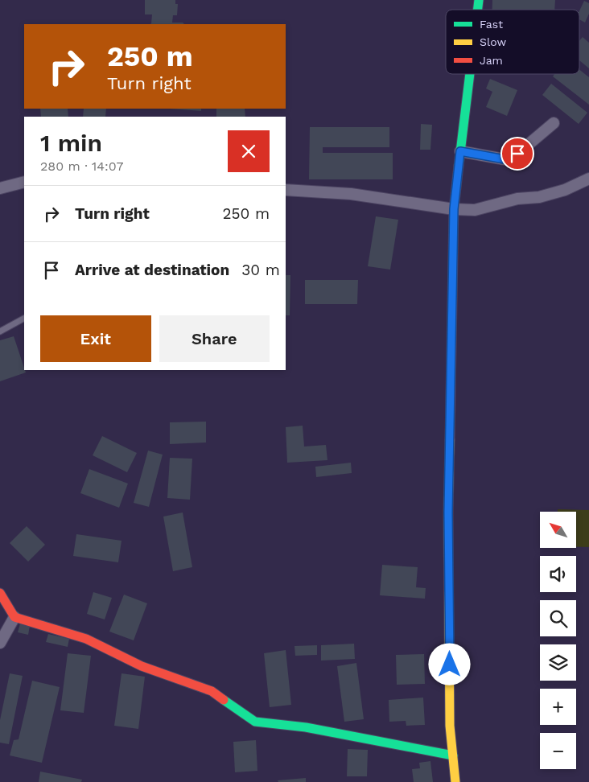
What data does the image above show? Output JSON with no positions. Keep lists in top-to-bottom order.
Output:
{
  "legend": ["Fast", "Slow", "Jam"],
  "north": "top left",
  "page": {
    "turn": ["250 m", "Turn right"],
    "heading": ["1 min", "280 m · 14:07"],
    "list": [
      {
        "name": "Turn right",
        "value": "250 m"
      },
      {
        "name": "Arrive at destination",
        "value": "30 m"
      }
    ],
    "buttons": ["Exit", "Share"],
    "map_buttons": ["+", "−"]
  }
}
